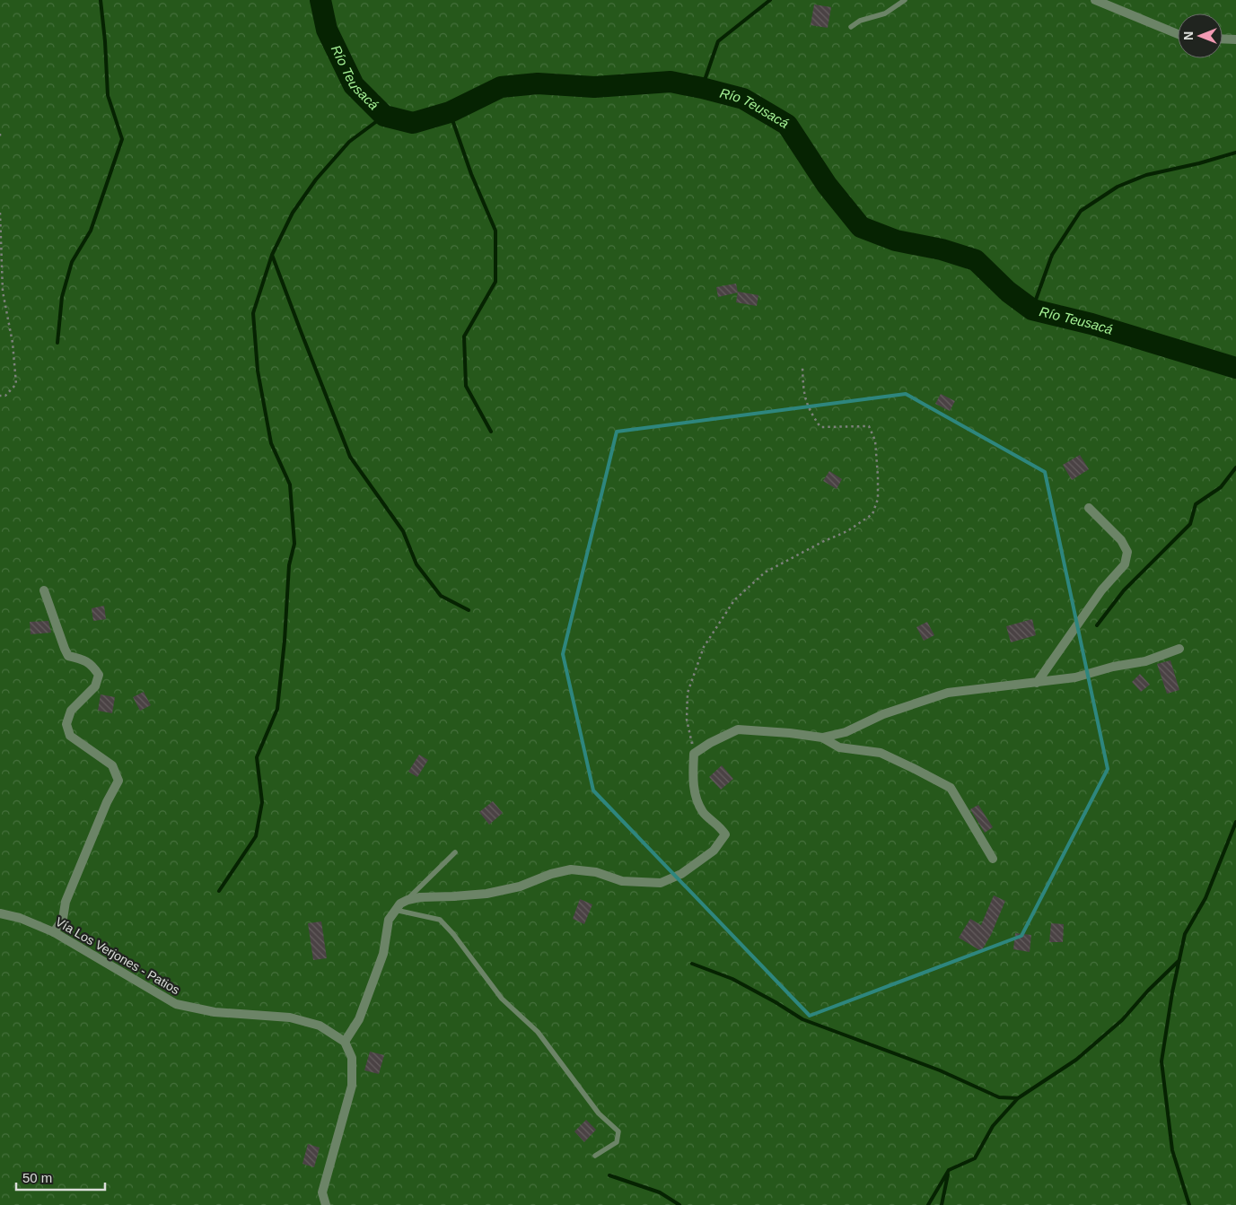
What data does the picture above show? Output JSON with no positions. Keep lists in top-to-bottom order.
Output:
{
  "streets": {
    "street": ["Vía Los Verjones - Patios"]
  },
  "water": ["Río Teusacá"],
  "scale_bar": "50 m",
  "north": "left"
}
